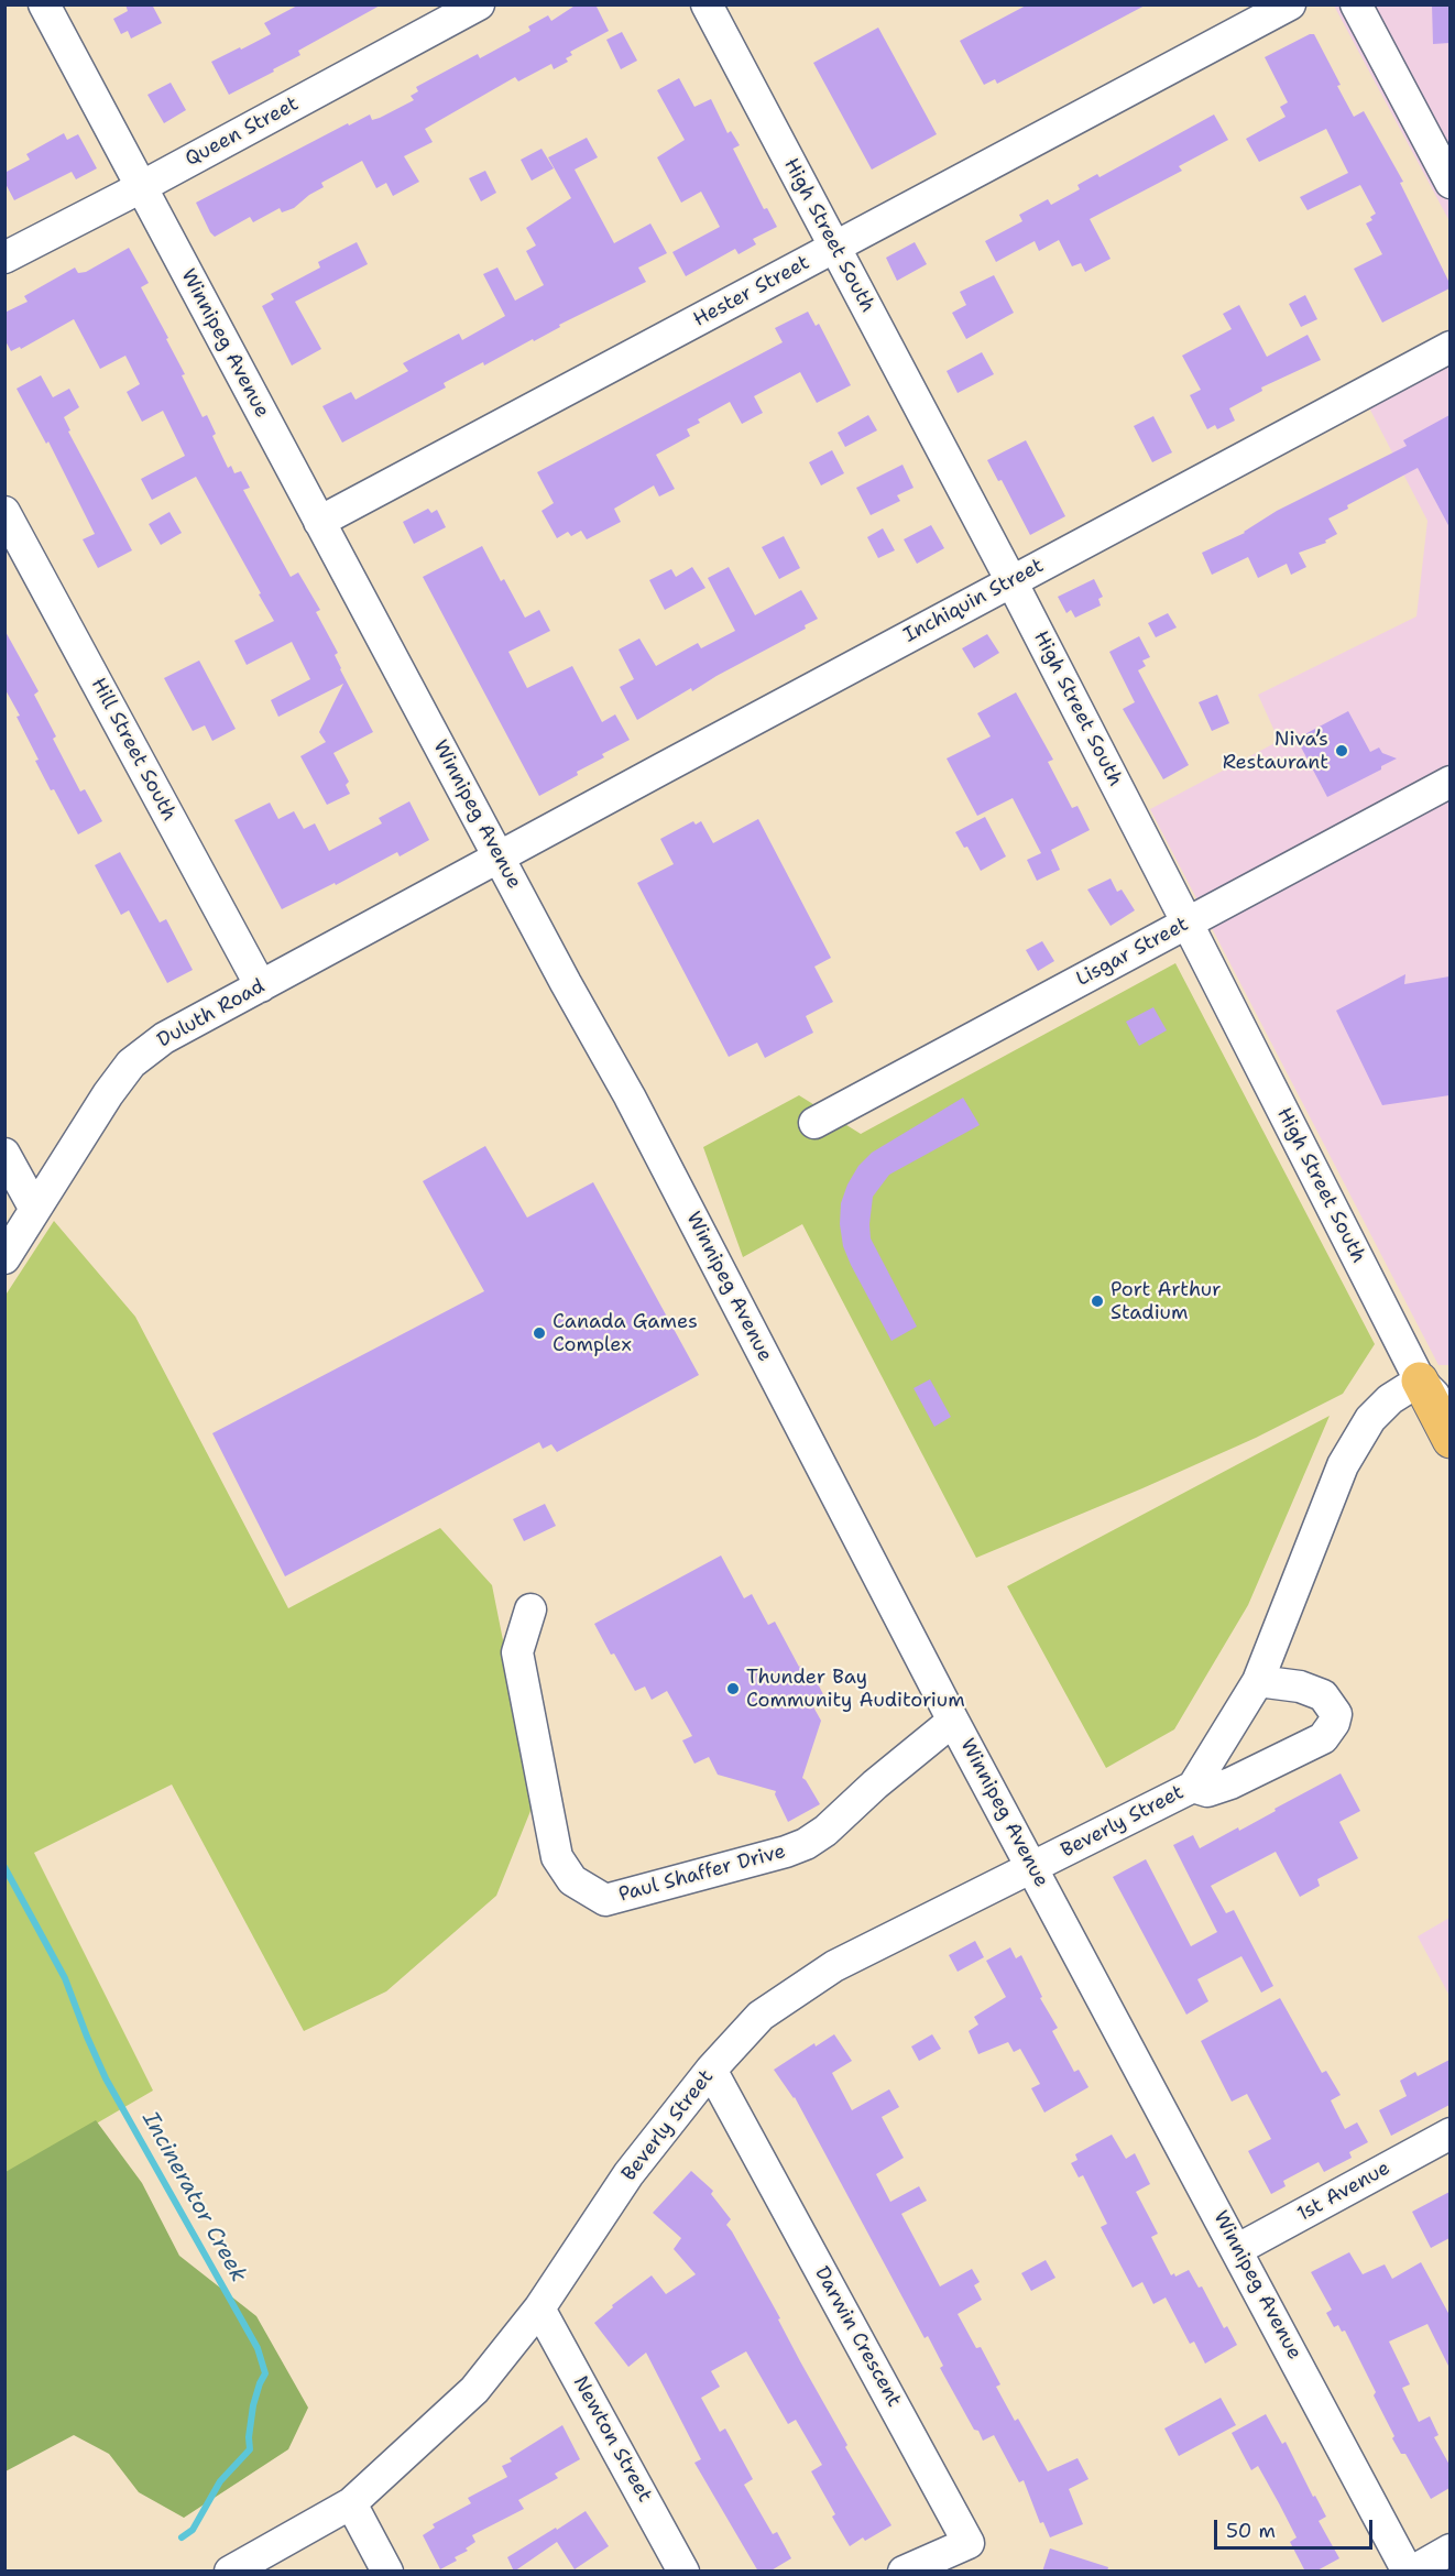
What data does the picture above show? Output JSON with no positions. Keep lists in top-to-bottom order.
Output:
{
  "streets": {
    "street": [
      "Queen Street",
      "High Street South",
      "Hester Street",
      "Winnipeg Avenue",
      "Inchiquin Street",
      "Hill Street South",
      "Lisgar Street",
      "Duluth Road",
      "Beverly Street",
      "Paul Shaffer Drive",
      "1st Avenue",
      "Darwin Crescent",
      "Newton Street"
    ]
  },
  "crossings": [
    ["Queen Street", "Winnipeg Avenue"],
    ["High Street South", "Hester Street"],
    ["High Street South", "Inchiquin Street"],
    ["High Street South", "Lisgar Street"],
    ["High Street South", "Beverly Street"],
    ["Hester Street", "Winnipeg Avenue"],
    ["Winnipeg Avenue", "Inchiquin Street"],
    ["Winnipeg Avenue", "Duluth Road"],
    ["Winnipeg Avenue", "Beverly Street"],
    ["Winnipeg Avenue", "Paul Shaffer Drive"],
    ["Winnipeg Avenue", "1st Avenue"],
    ["Inchiquin Street", "Duluth Road"],
    ["Hill Street South", "Duluth Road"],
    ["Beverly Street", "Darwin Crescent"],
    ["Beverly Street", "Newton Street"]
  ],
  "water": ["Incinerator Creek"],
  "places": [
    "Niva’s Restaurant",
    "Port Arthur Stadium",
    "Canada Games Complex",
    "Thunder Bay Community Auditorium"
  ],
  "scale_bar": "50 m"
}
